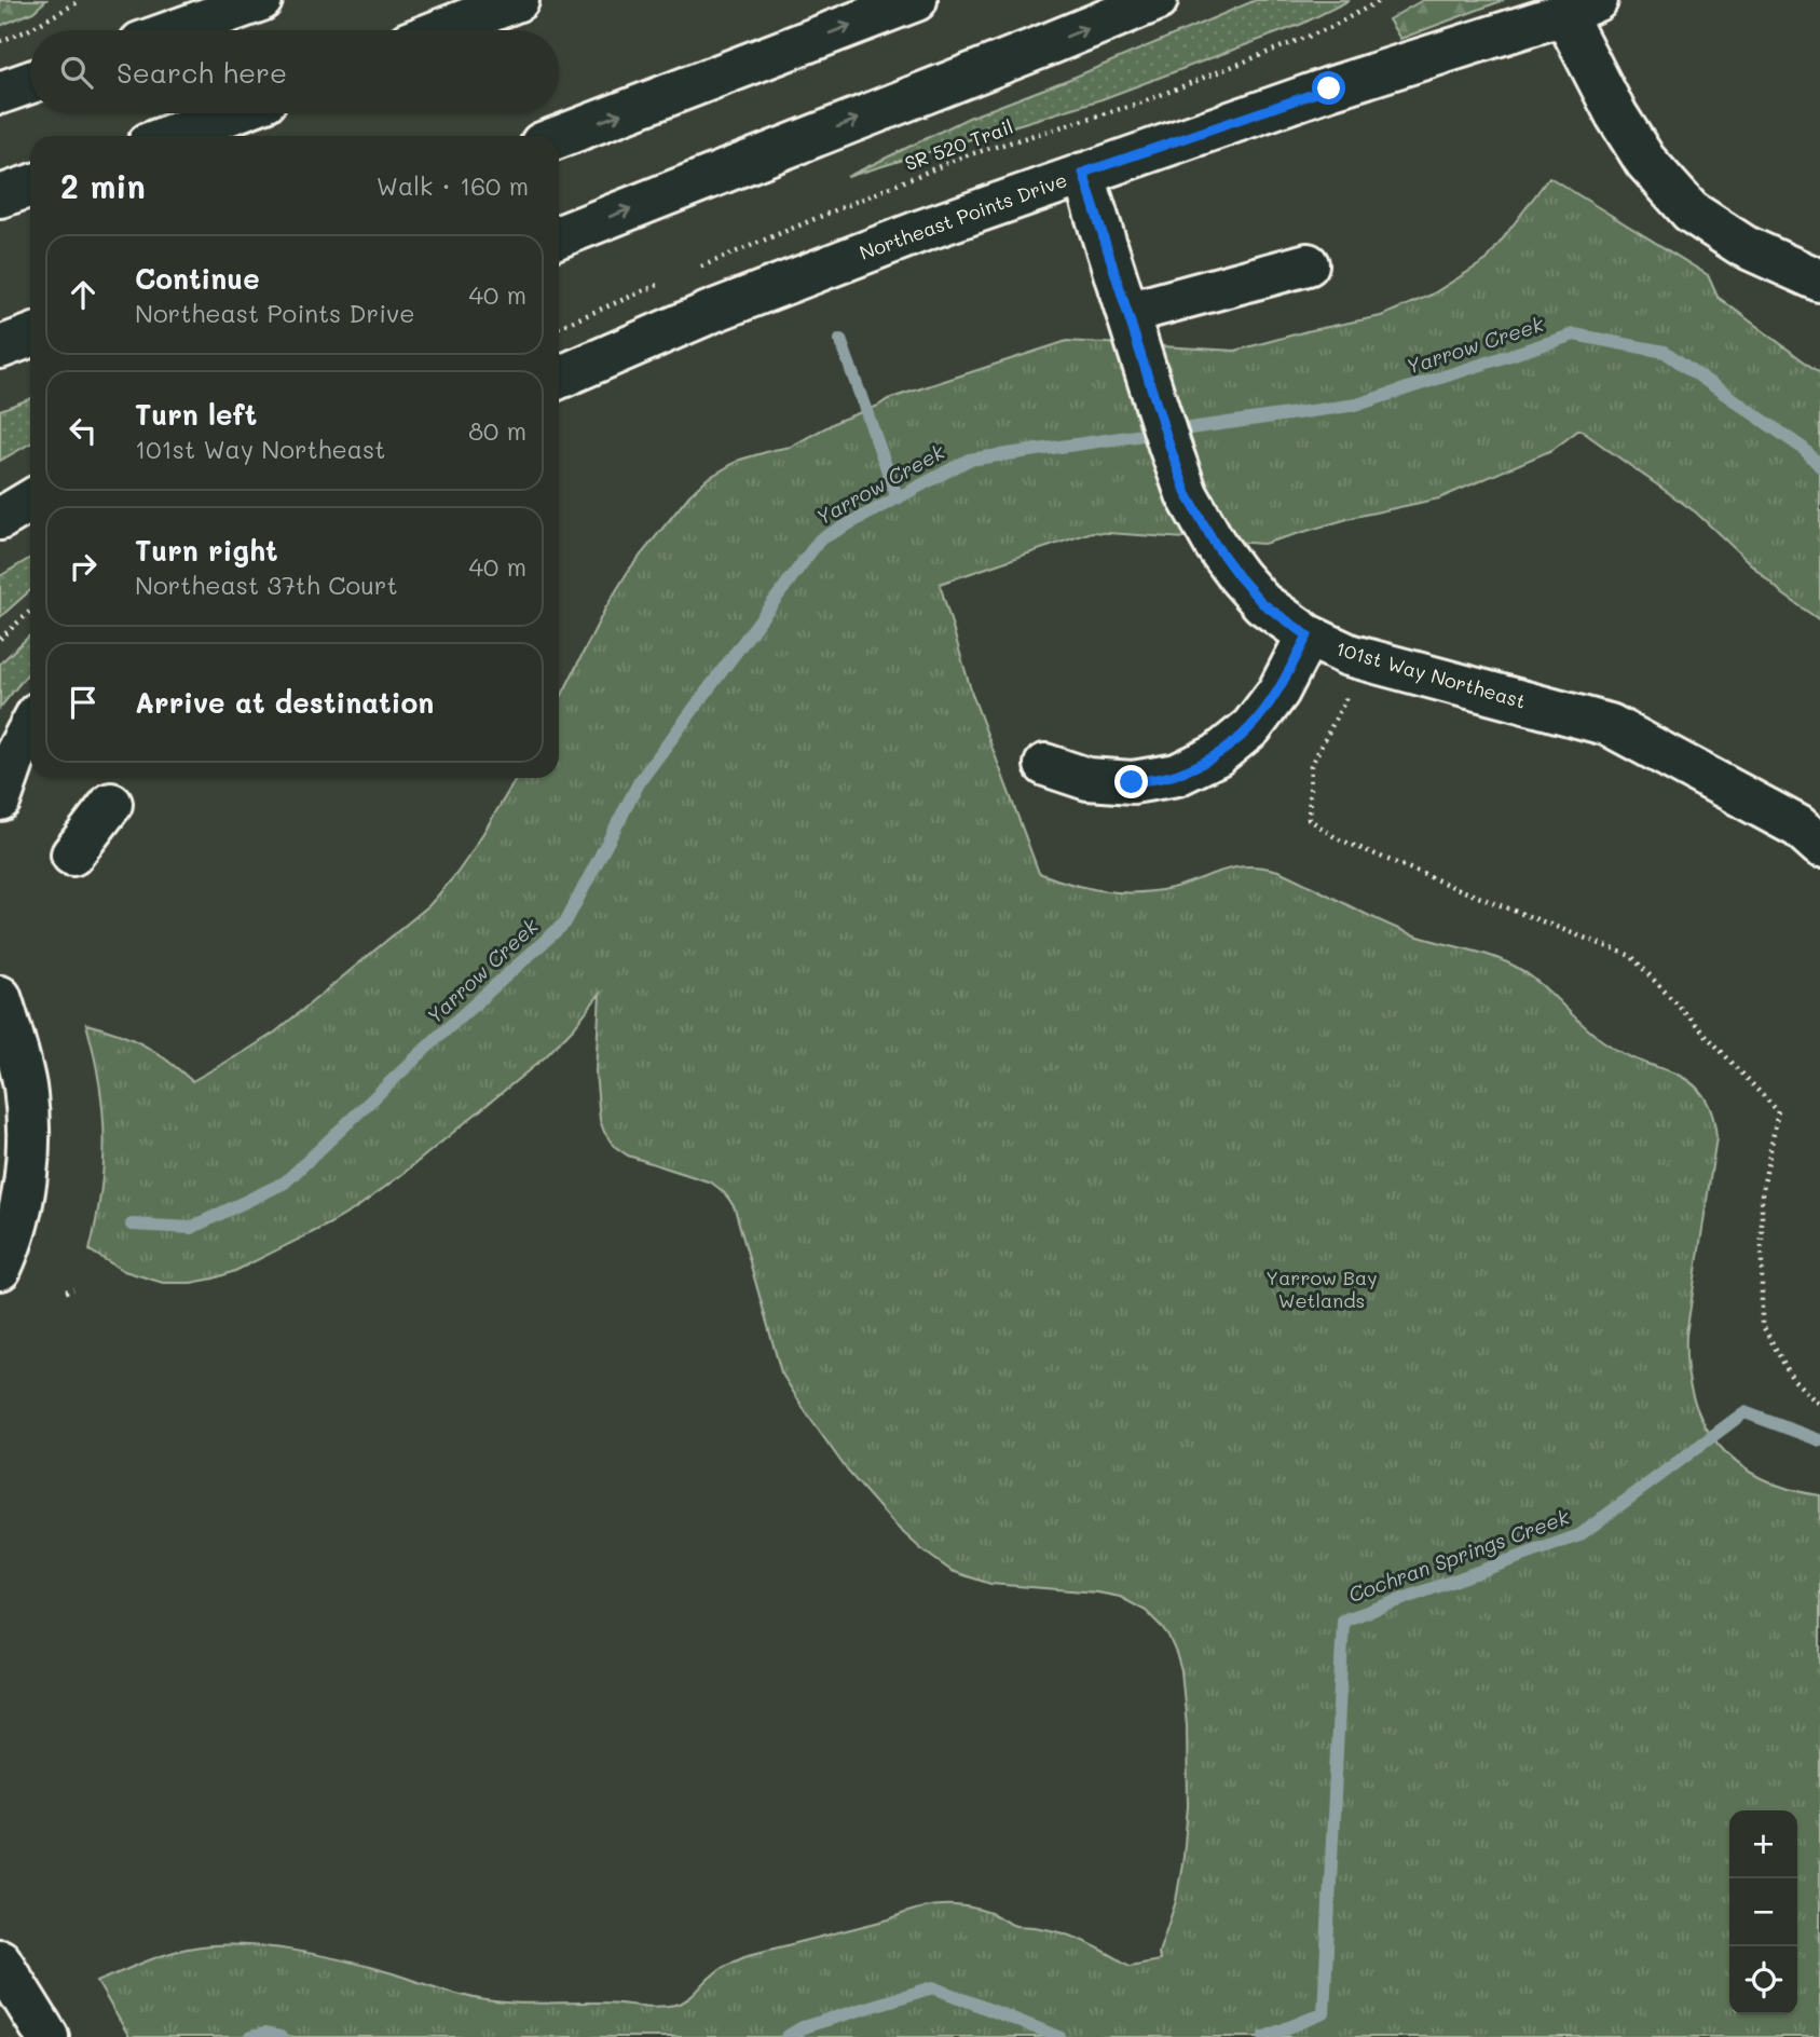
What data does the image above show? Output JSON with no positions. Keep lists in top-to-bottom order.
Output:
{
  "streets": {
    "main road": ["Northeast Points Drive", "101st Way Northeast"],
    "path": ["SR 520 Trail"]
  },
  "crossings": [
    ["Northeast Points Drive", "101st Way Northeast"]
  ],
  "water": ["Yarrow Creek", "Cochran Springs Creek"],
  "parks": ["Yarrow Bay Wetlands"],
  "page": {
    "search": "Search here",
    "heading": ["2 min", "Walk · 160 m"],
    "list": [
      ["Continue", "Northeast Points Drive", "40 m"],
      ["Turn left", "101st Way Northeast", "80 m"],
      ["Turn right", "Northeast 37th Court", "40 m"],
      "Arrive at destination"
    ],
    "map_buttons": ["+", "−"]
  }
}
